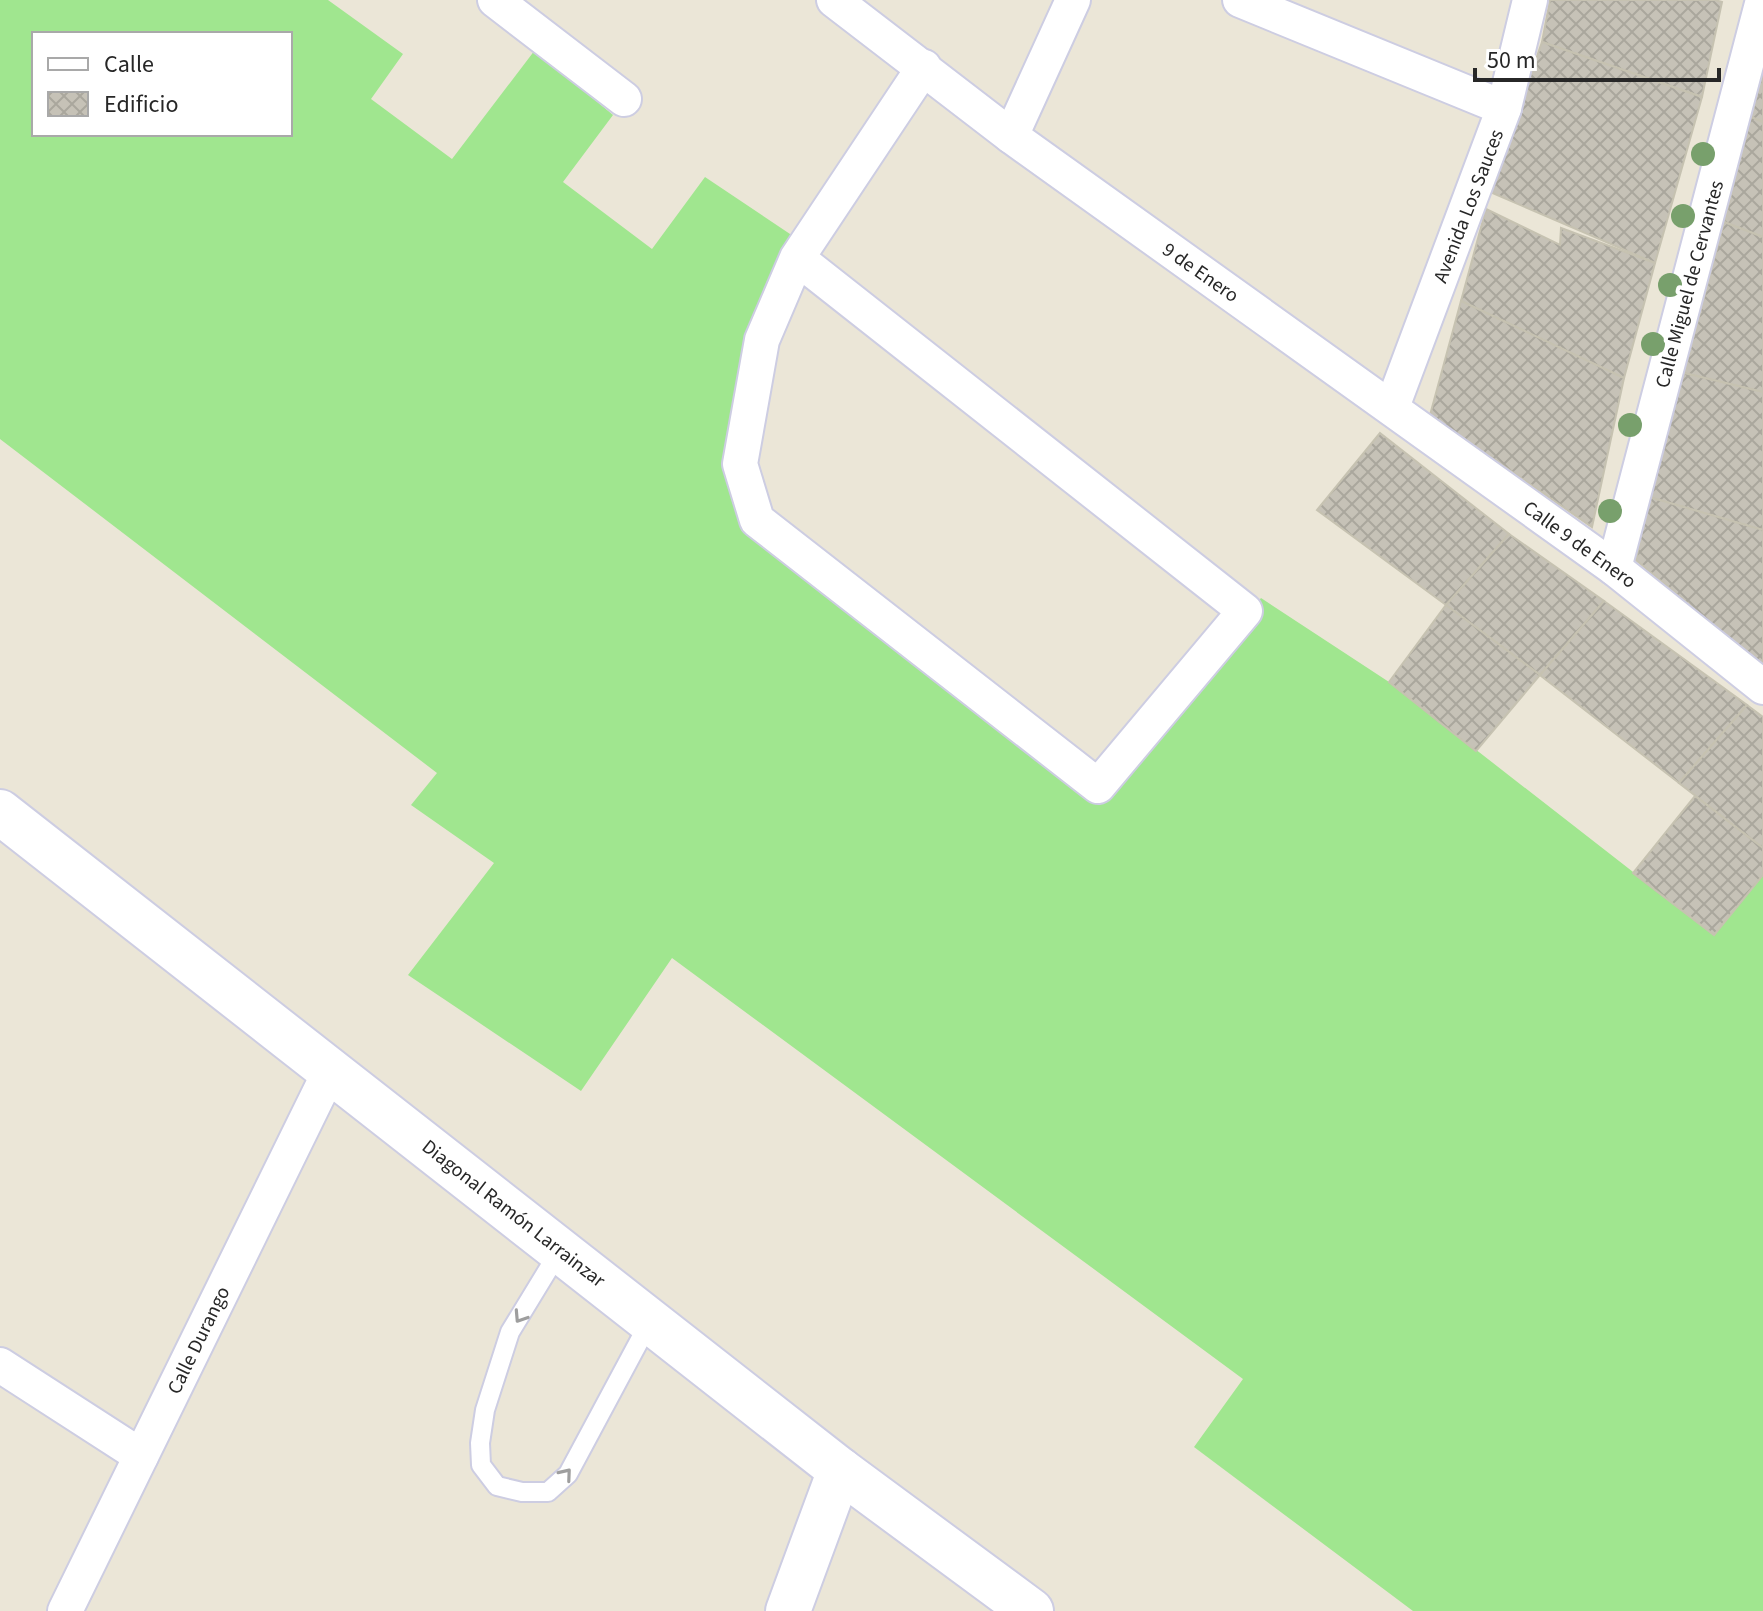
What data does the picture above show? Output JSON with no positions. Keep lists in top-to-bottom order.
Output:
{
  "streets": {
    "main road": ["Diagonal Ramón Larrainzar"],
    "street": [
      "Avenida Los Sauces",
      "9 de Enero",
      "Calle Miguel de Cervantes",
      "Calle 9 de Enero",
      "Calle Durango"
    ]
  },
  "crossings": [
    ["Avenida Los Sauces", "9 de Enero"],
    ["Avenida Los Sauces", "Calle 9 de Enero"],
    ["9 de Enero", "Calle 9 de Enero"],
    ["Calle Miguel de Cervantes", "Calle 9 de Enero"],
    ["Diagonal Ramón Larrainzar", "Calle Durango"]
  ],
  "legend": ["Calle", "Edificio"],
  "scale_bar": "50 m"
}
